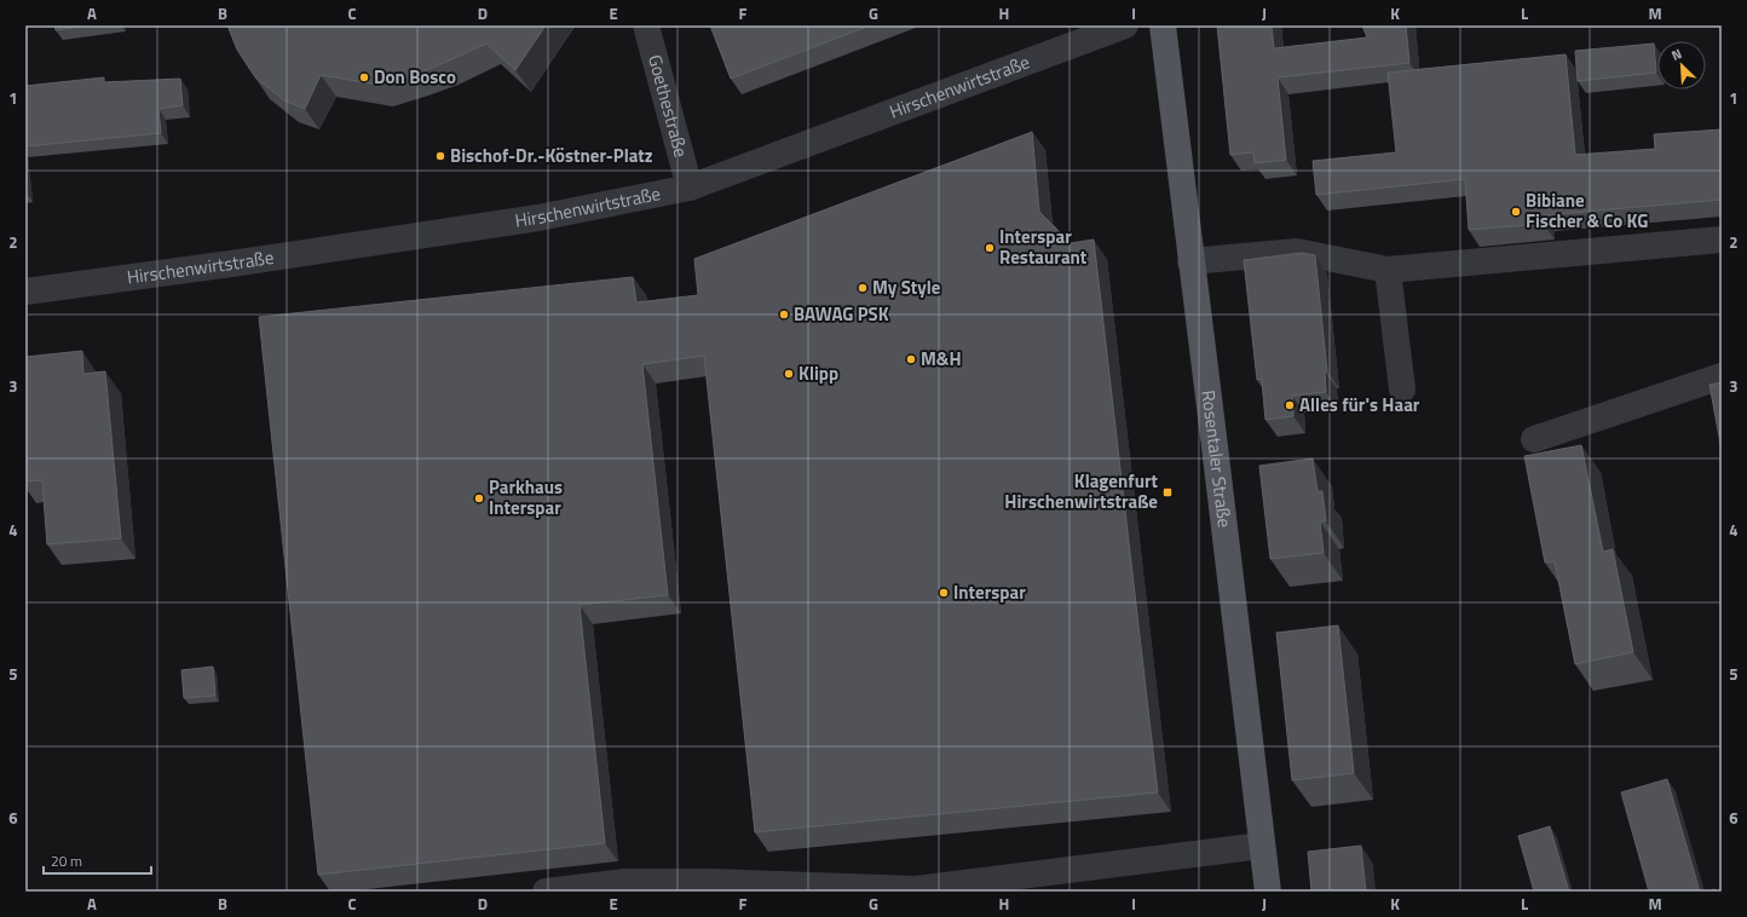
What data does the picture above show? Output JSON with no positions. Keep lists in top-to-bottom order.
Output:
{
  "streets": {
    "main road": ["Rosentaler Straße"],
    "street": ["Hirschenwirtstraße", "Goethestraße"]
  },
  "crossings": [
    ["Hirschenwirtstraße", "Goethestraße"]
  ],
  "places": {
    "other": [
      "Don Bosco",
      "Bischof-Dr.-Köstner-Platz",
      "Bibiane Fischer & Co KG",
      "Interspar Restaurant",
      "My Style",
      "BAWAG PSK",
      "M&H",
      "Klipp",
      "Alles für's Haar",
      "Parkhaus Interspar",
      "Interspar"
    ],
    "transit": ["Klagenfurt Hirschenwirtstraße"]
  },
  "scale_bar": "20 m",
  "north": "top left",
  "grid": {
    "columns": [
      "A",
      "B",
      "C",
      "D",
      "E",
      "F",
      "G",
      "H",
      "I",
      "J",
      "K",
      "L",
      "M"
    ],
    "rows": [
      "1",
      "2",
      "3",
      "4",
      "5",
      "6"
    ]
  }
}
